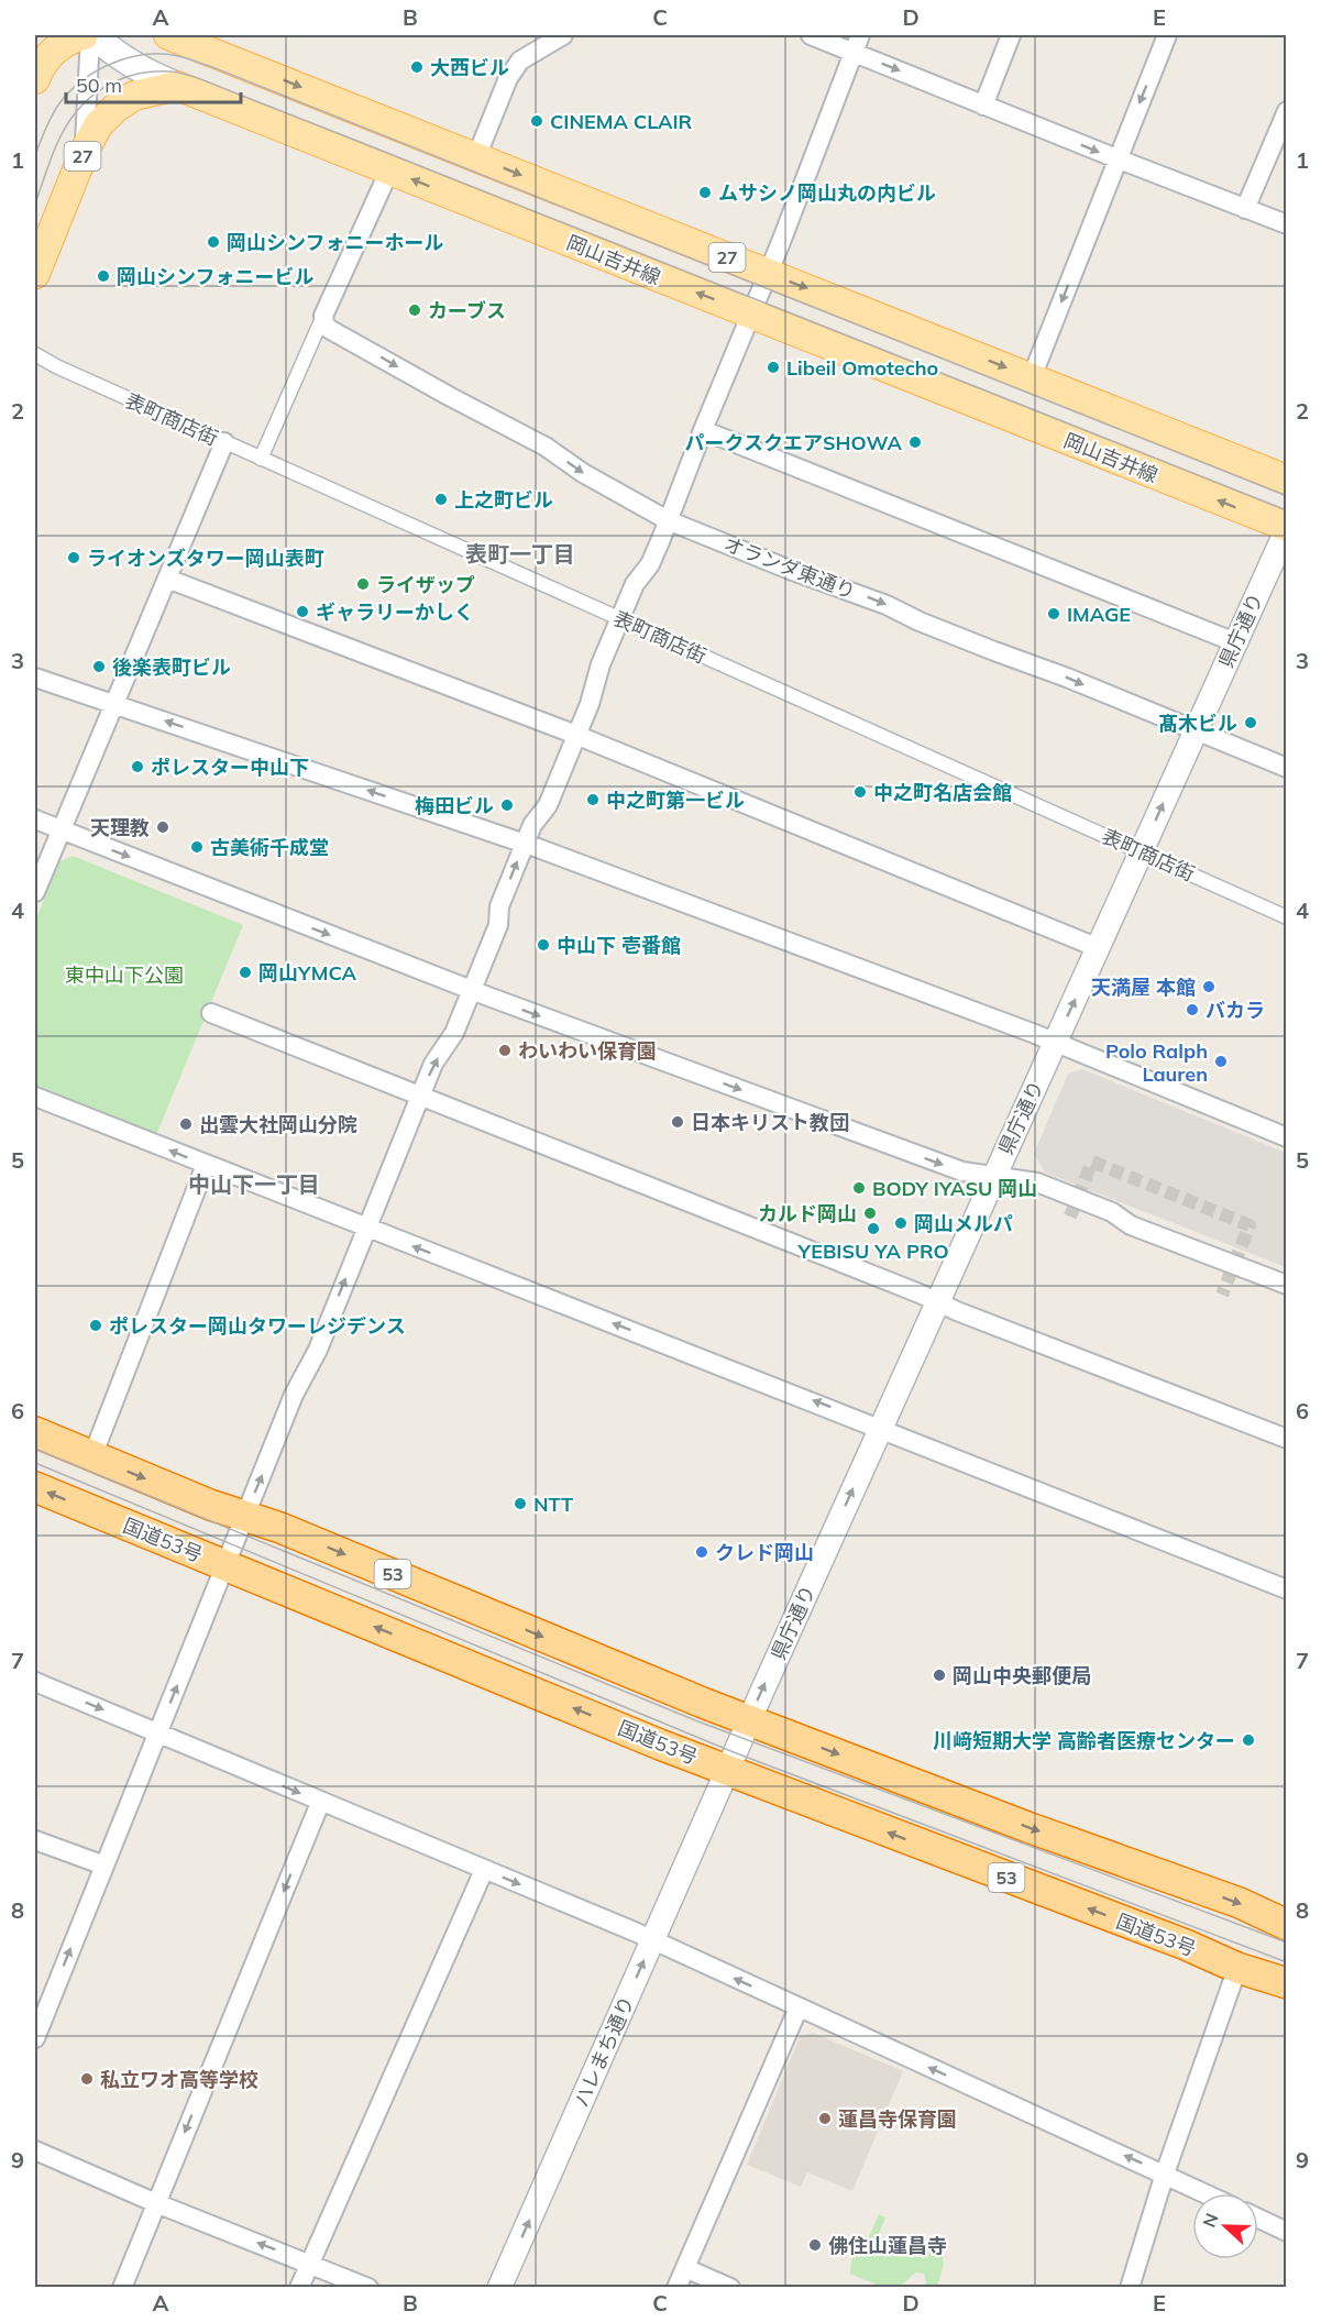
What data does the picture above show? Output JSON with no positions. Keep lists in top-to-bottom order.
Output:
{
  "streets": {
    "highway": ["国道53号", "53"],
    "main road": ["27", "岡山吉井線"],
    "street": [
      "表町商店街",
      "オランダ東通り",
      "県庁通り",
      "ハレまち通り"
    ]
  },
  "crossings": [
    ["27", "岡山吉井線"],
    ["岡山吉井線", "県庁通り"],
    ["表町商店街", "県庁通り"],
    ["オランダ東通り", "県庁通り"],
    ["県庁通り", "国道53号"],
    ["県庁通り", "53"],
    ["県庁通り", "ハレまち通り"]
  ],
  "one_way": ["県庁通り"],
  "districts": ["表町一丁目", "中山下一丁目"],
  "parks": ["東中山下公園"],
  "places": [
    "大西ビル",
    "CINEMA CLAIR",
    "ムサシノ岡山丸の内ビル",
    "岡山シンフォニーホール",
    "岡山シンフォニービル",
    "カーブス",
    "Libeil Omotecho",
    "パークスクエアSHOWA",
    "上之町ビル",
    "ライオンズタワー岡山表町",
    "ライザップ",
    "ギャラリーかしく",
    "IMAGE",
    "後楽表町ビル",
    "髙木ビル",
    "ポレスター中山下",
    "中之町名店会館",
    "中之町第一ビル",
    "梅田ビル",
    "天理教",
    "古美術千成堂",
    "中山下 壱番館",
    "岡山YMCA",
    "天満屋 本館",
    "バカラ",
    "わいわい保育園",
    "Polo Ralph Lauren",
    "日本キリスト教団",
    "出雲大社岡山分院",
    "BODY IYASU 岡山",
    "カルド岡山",
    "岡山メルパ",
    "YEBISU YA PRO",
    "ポレスター岡山タワーレジデンス",
    "NTT",
    "クレド岡山",
    "岡山中央郵便局",
    "川﨑短期大学 高齢者医療センター",
    "私立ワオ高等学校",
    "蓮昌寺保育園",
    "佛住山蓮昌寺"
  ],
  "scale_bar": "50 m",
  "north": "left",
  "grid": {
    "columns": [
      "A",
      "B",
      "C",
      "D",
      "E"
    ],
    "rows": [
      "1",
      "2",
      "3",
      "4",
      "5",
      "6",
      "7",
      "8",
      "9"
    ]
  }
}
